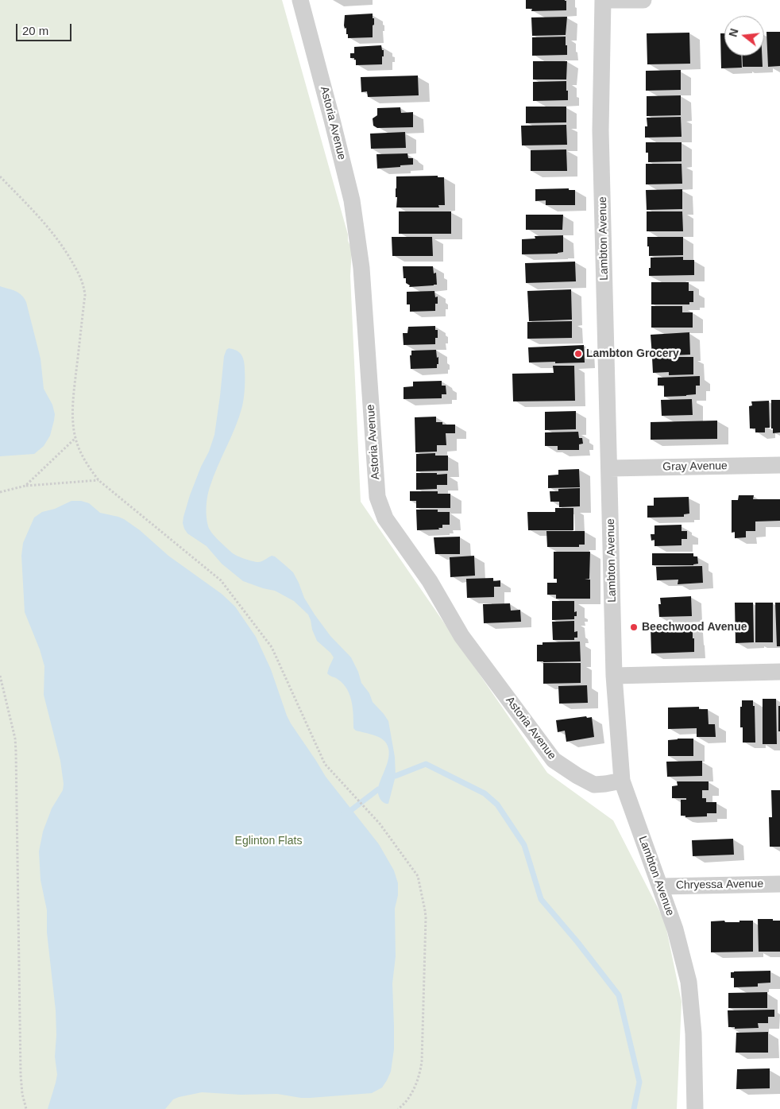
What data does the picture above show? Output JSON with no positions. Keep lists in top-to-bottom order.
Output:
{
  "streets": {
    "street": [
      "Astoria Avenue",
      "Lambton Avenue",
      "Gray Avenue",
      "Chryessa Avenue"
    ]
  },
  "crossings": [
    ["Astoria Avenue", "Lambton Avenue"],
    ["Lambton Avenue", "Gray Avenue"],
    ["Lambton Avenue", "Chryessa Avenue"]
  ],
  "parks": ["Eglinton Flats"],
  "places": ["Lambton Grocery", "Beechwood Avenue"],
  "scale_bar": "20 m",
  "north": "left"
}
